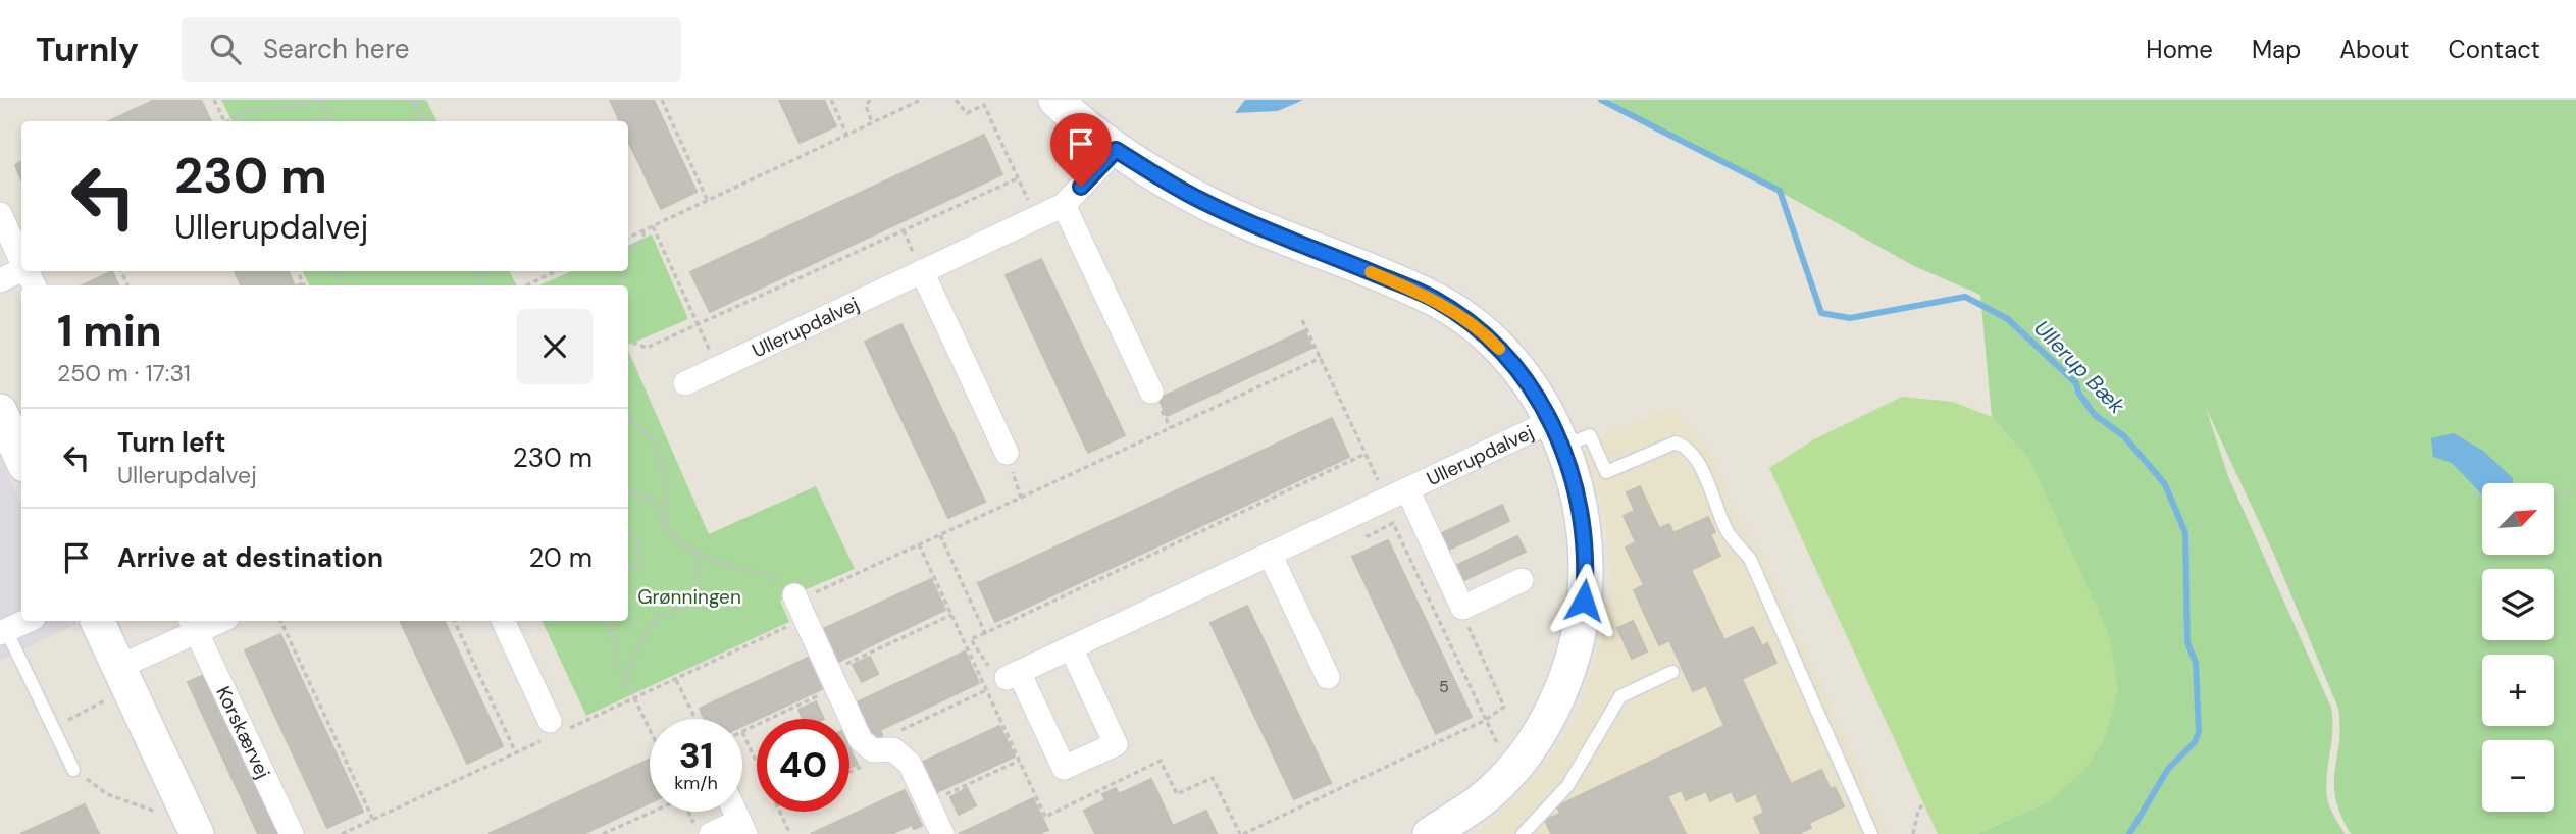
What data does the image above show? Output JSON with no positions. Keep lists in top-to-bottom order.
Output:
{
  "streets": {
    "street": ["Ullerupdalvej", "Korskærvej"]
  },
  "water": ["Ullerup Bæk"],
  "parks": ["Grønningen"],
  "house_numbers": ["5"],
  "north": "top right",
  "page": {
    "header": "Turnly",
    "search": "Search here",
    "nav": [
      "Home",
      "Map",
      "About",
      "Contact"
    ],
    "turn": ["230 m", "Ullerupdalvej"],
    "heading": ["1 min", "250 m · 17:31"],
    "list": [
      {
        "name": "Turn left",
        "note": "Ullerupdalvej",
        "value": "230 m"
      },
      {
        "name": "Arrive at destination",
        "value": "20 m"
      }
    ],
    "map_buttons": ["+", "−"],
    "speed": "31 km/h",
    "limit": "40"
  }
}
